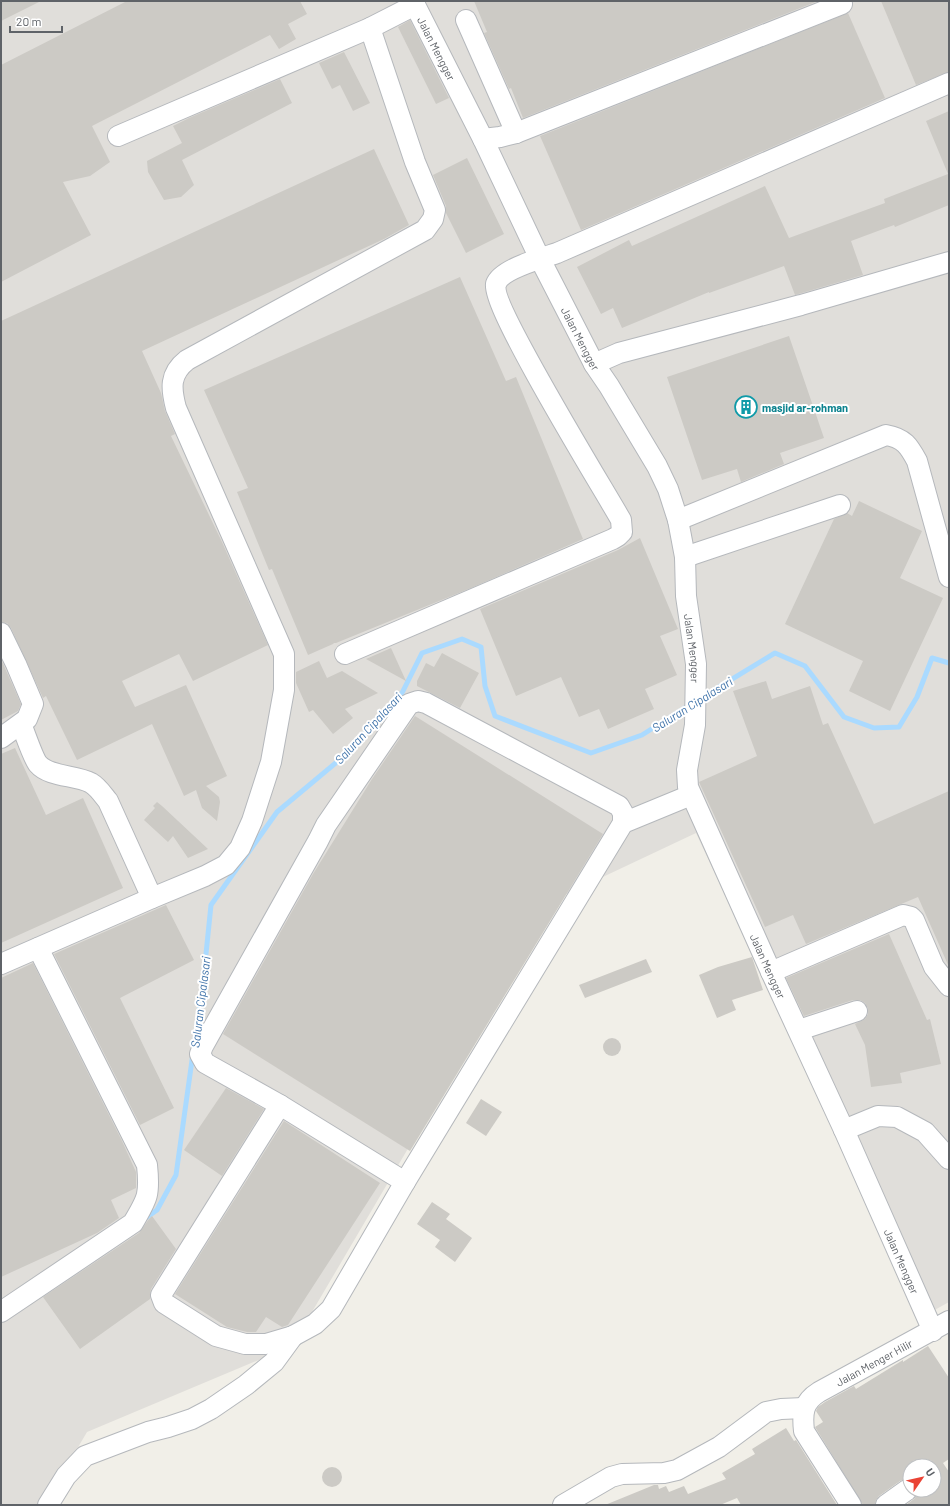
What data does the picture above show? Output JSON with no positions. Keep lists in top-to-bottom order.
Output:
{
  "streets": {
    "street": ["Jalan Mengger", "Jalan Menger Hilir"]
  },
  "crossings": [
    ["Jalan Mengger", "Jalan Menger Hilir"]
  ],
  "water": ["Saluran Cipalasari"],
  "places": {
    "building": ["masjid ar-rohman"]
  },
  "scale_bar": "20 m",
  "north": "top right"
}
